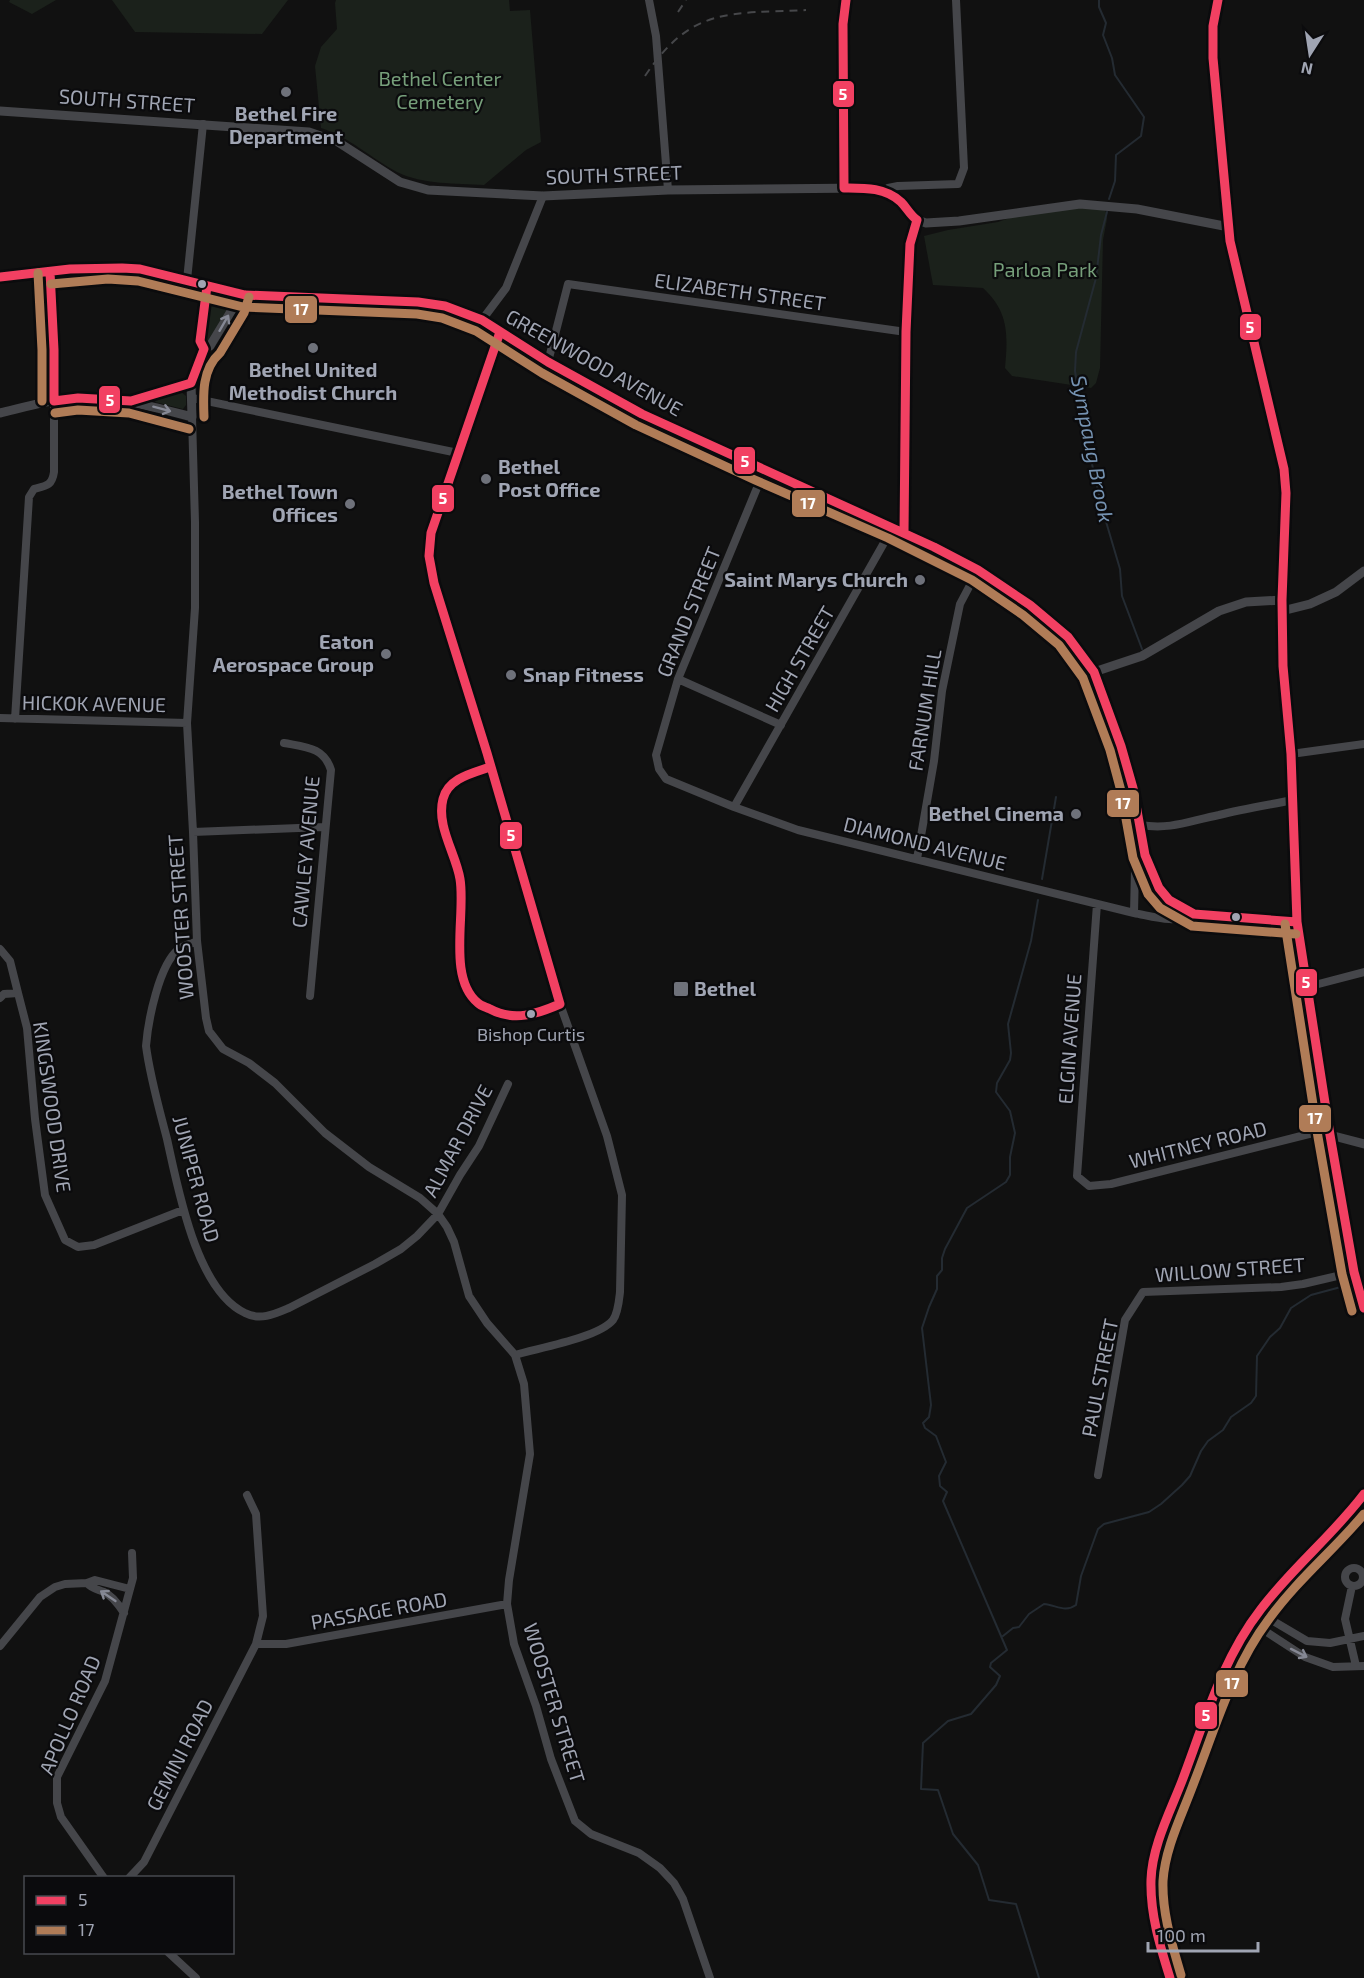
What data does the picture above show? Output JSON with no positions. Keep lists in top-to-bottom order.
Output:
{
  "streets": {
    "main road": ["GREENWOOD AVENUE"],
    "street": [
      "SOUTH STREET",
      "ELIZABETH STREET",
      "GRAND STREET",
      "HIGH STREET",
      "HICKOK AVENUE",
      "FARNUM HILL",
      "DIAMOND AVENUE",
      "CAWLEY AVENUE",
      "WOOSTER STREET",
      "ELGIN AVENUE",
      "KINGSWOOD DRIVE",
      "ALMAR DRIVE",
      "WHITNEY ROAD",
      "JUNIPER ROAD",
      "WILLOW STREET",
      "PAUL STREET",
      "PASSAGE ROAD",
      "APOLLO ROAD",
      "GEMINI ROAD"
    ]
  },
  "crossings": [
    ["ELIZABETH STREET", "GREENWOOD AVENUE"],
    ["GREENWOOD AVENUE", "GRAND STREET"],
    ["GREENWOOD AVENUE", "HIGH STREET"],
    ["GREENWOOD AVENUE", "FARNUM HILL"],
    ["GREENWOOD AVENUE", "DIAMOND AVENUE"],
    ["GRAND STREET", "DIAMOND AVENUE"],
    ["HIGH STREET", "DIAMOND AVENUE"],
    ["HICKOK AVENUE", "WOOSTER STREET"],
    ["FARNUM HILL", "DIAMOND AVENUE"],
    ["DIAMOND AVENUE", "ELGIN AVENUE"],
    ["WOOSTER STREET", "ALMAR DRIVE"],
    ["WOOSTER STREET", "JUNIPER ROAD"],
    ["WOOSTER STREET", "PASSAGE ROAD"],
    ["ELGIN AVENUE", "WHITNEY ROAD"],
    ["KINGSWOOD DRIVE", "JUNIPER ROAD"],
    ["ALMAR DRIVE", "JUNIPER ROAD"],
    ["WILLOW STREET", "PAUL STREET"],
    ["PASSAGE ROAD", "GEMINI ROAD"]
  ],
  "water": ["Sympaug Brook"],
  "parks": ["Bethel Center Cemetery", "Parloa Park"],
  "places": {
    "other": [
      "Bethel Fire Department",
      "Bethel United Methodist Church",
      "Bethel Post Office",
      "Bethel Town Offices",
      "Saint Marys Church",
      "Eaton Aerospace Group",
      "Snap Fitness",
      "Bethel Cinema",
      "Bishop Curtis"
    ],
    "transit": ["Bethel"]
  },
  "lines": ["transit line 5", "transit line 17"],
  "legend": ["5", "17"],
  "scale_bar": "100 m",
  "north": "bottom"
}
